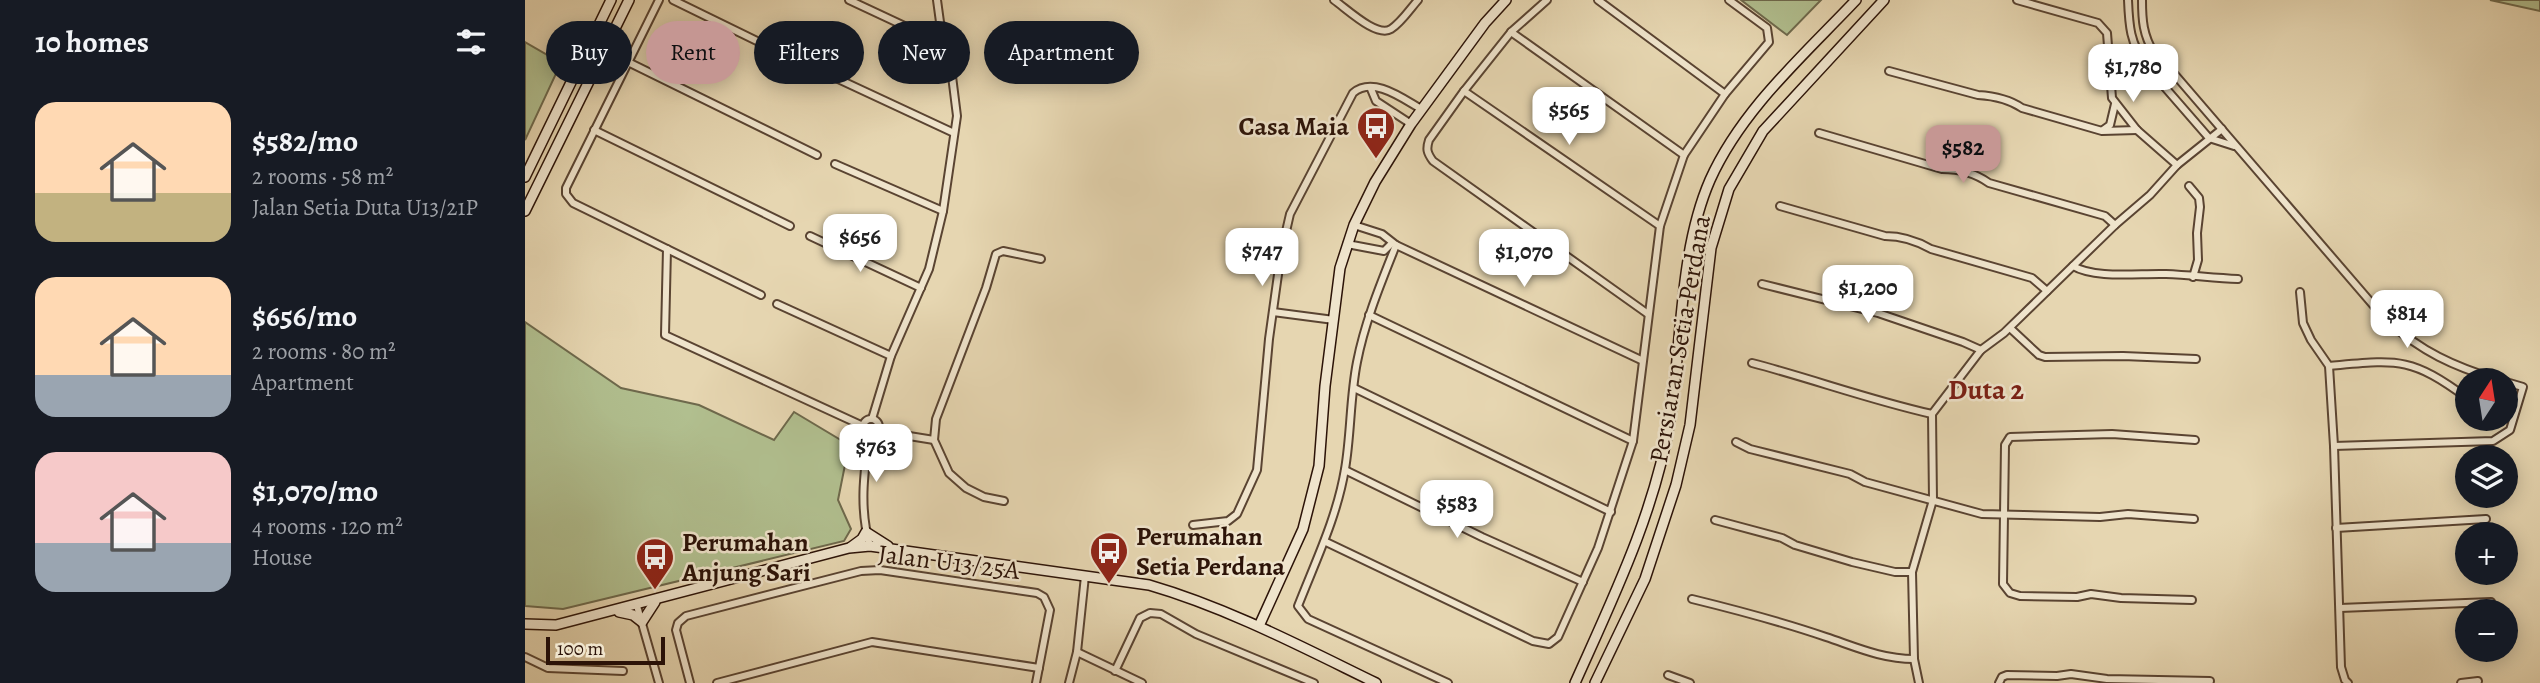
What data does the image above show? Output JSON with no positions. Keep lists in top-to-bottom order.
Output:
{
  "streets": {
    "street": ["Persiaran Setia Perdana", "Jalan U13/25A"]
  },
  "districts": ["Duta 2"],
  "places": {
    "bus stop": ["Casa Maia", "Perumahan Setia Perdana", "Perumahan Anjung Sari"]
  },
  "scale_bar": "100 m",
  "north": "top",
  "page": {
    "heading": "10 homes",
    "chip": [
      "Buy",
      "Rent",
      "Filters",
      "New",
      "Apartment"
    ],
    "price": [
      "$1,780",
      "$565",
      "$582",
      "$656",
      "$747",
      "$1,070",
      "$1,200",
      "$814",
      "$763",
      "$583"
    ],
    "list": [
      {
        "name": "$582/mo",
        "note": "2 rooms · 58 m² · Jalan Setia Duta U13/21P"
      },
      {
        "name": "$656/mo",
        "note": "2 rooms · 80 m² · Apartment"
      },
      {
        "name": "$1,070/mo",
        "note": "4 rooms · 120 m² · House"
      }
    ],
    "map_buttons": ["+", "−"],
    "scale": "100 m"
  }
}
